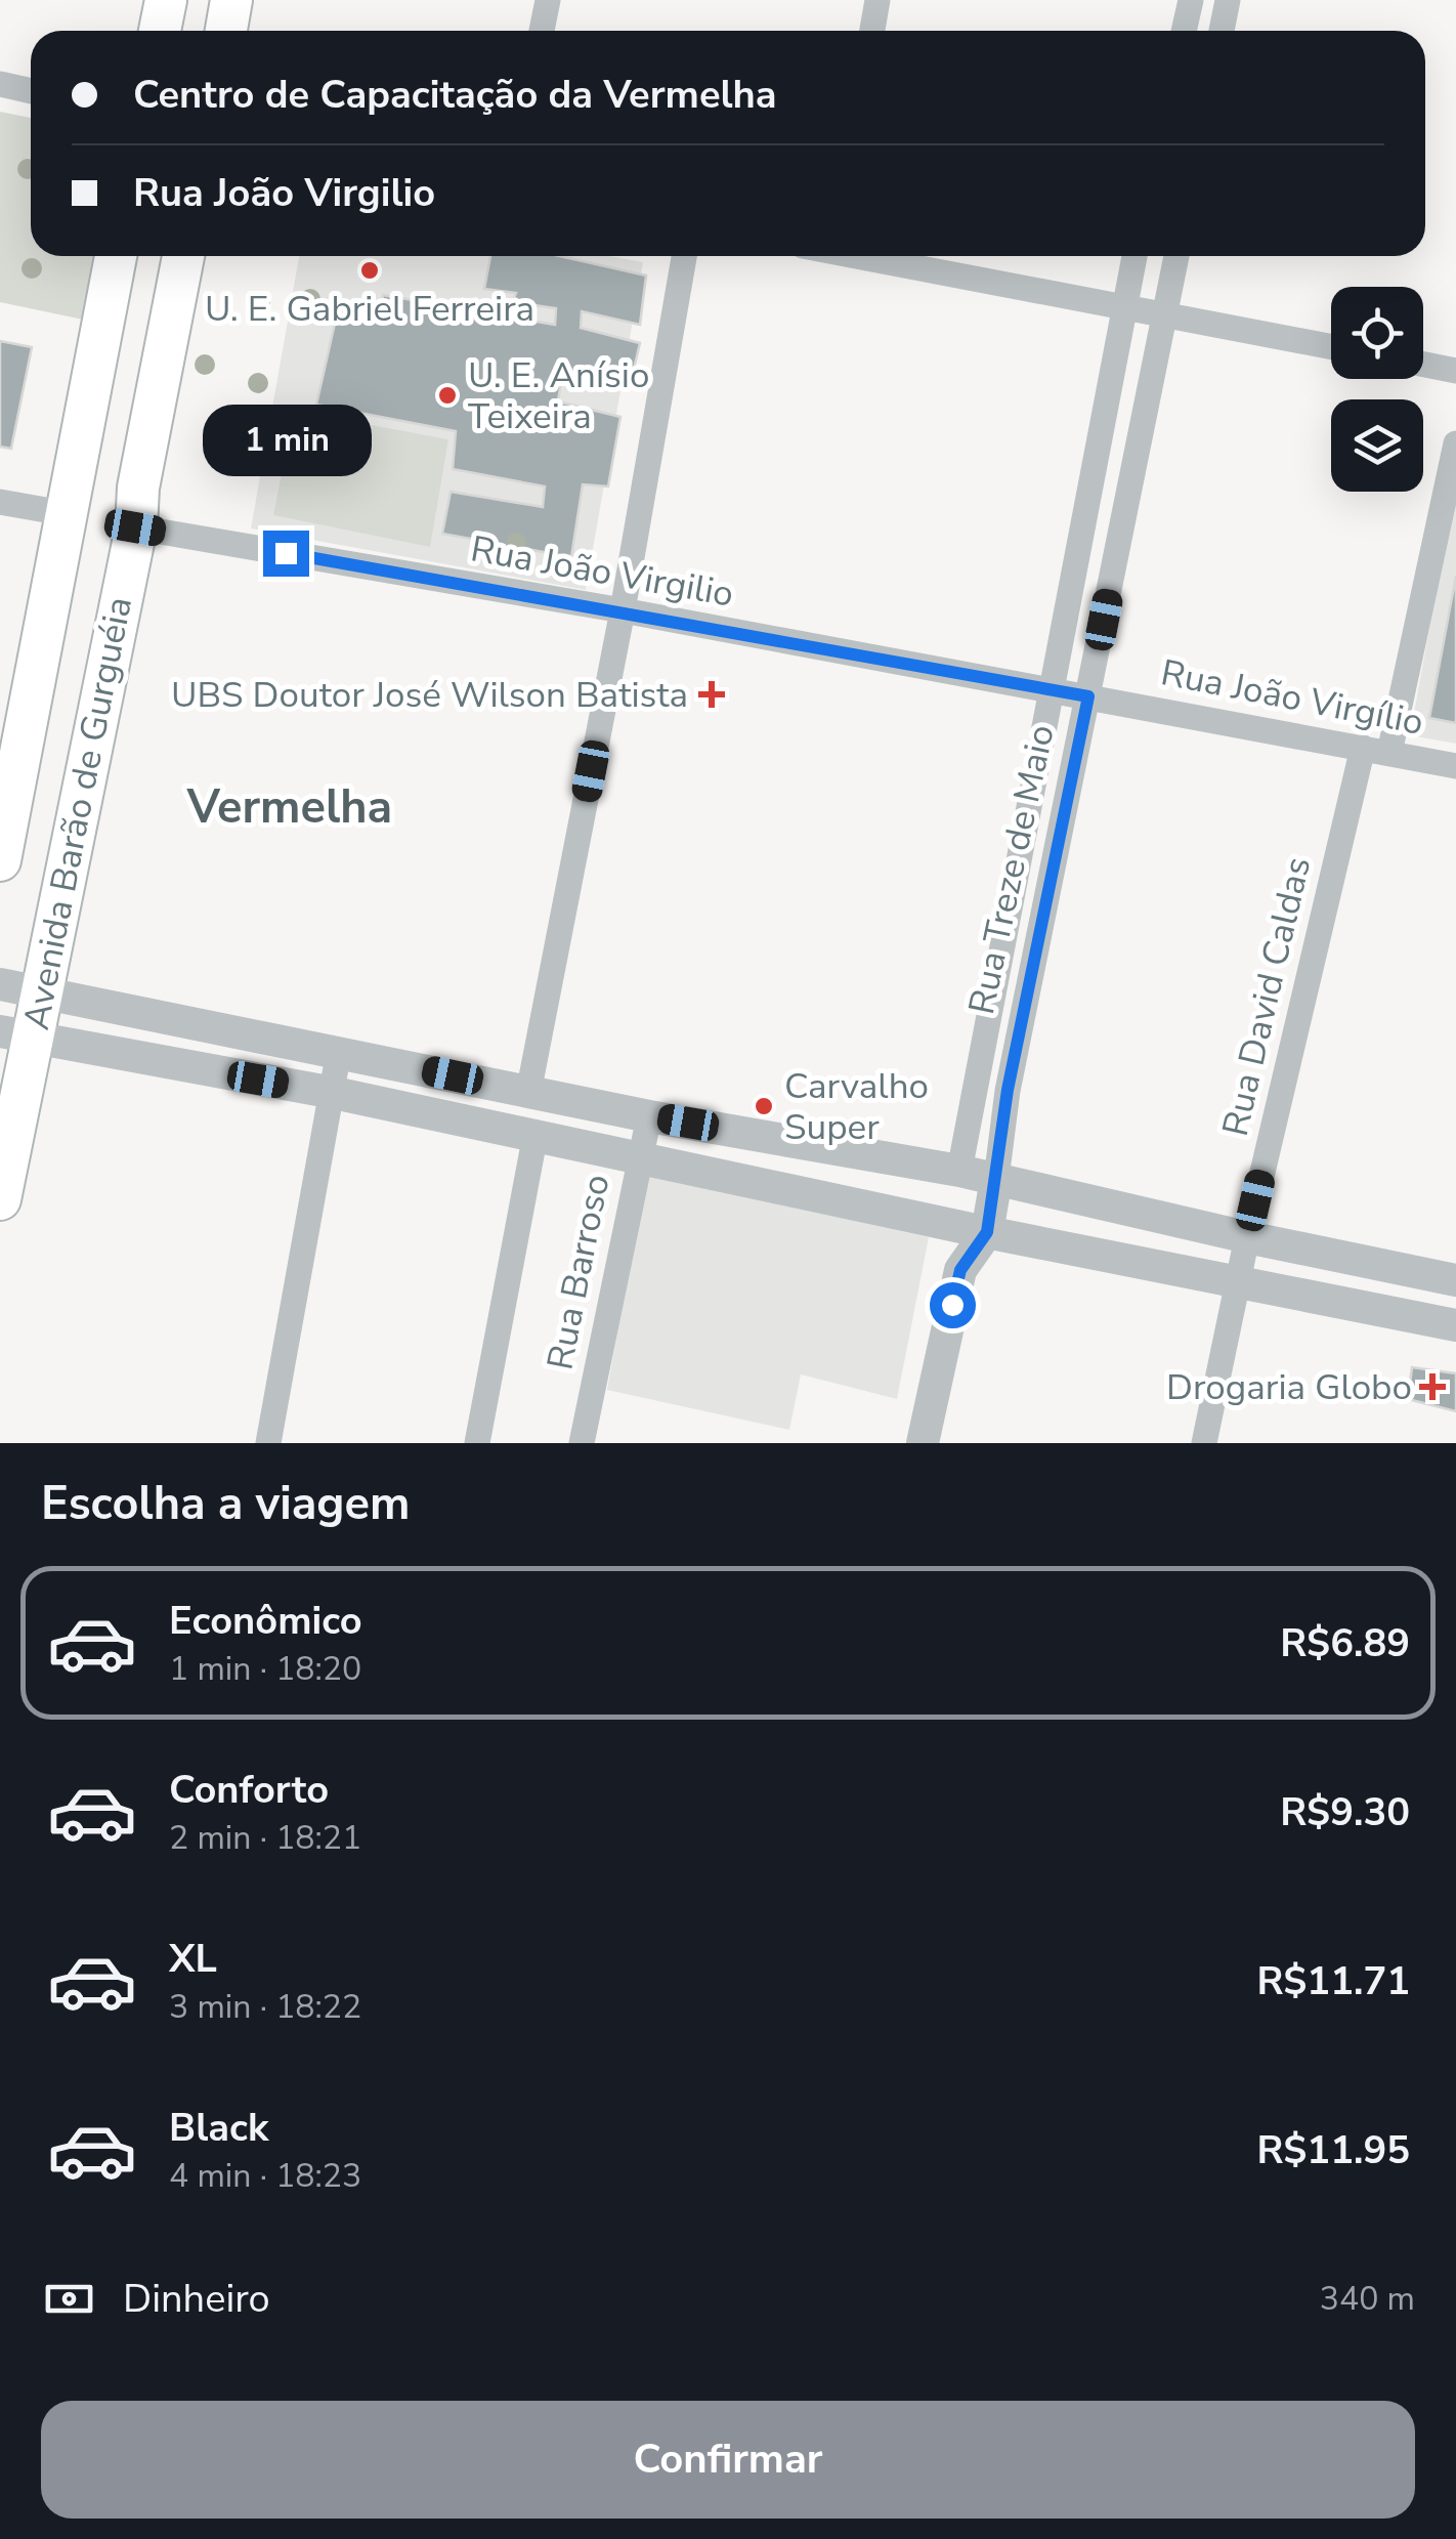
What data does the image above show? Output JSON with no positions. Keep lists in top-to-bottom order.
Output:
{
  "streets": {
    "main road": ["Avenida Barão de Gurguéia"],
    "street": [
      "Rua João Virgilio",
      "Rua João Virgílio",
      "Rua Treze de Maio",
      "Rua David Caldas",
      "Rua Barroso"
    ]
  },
  "crossings": [
    ["Rua João Virgilio", "Rua João Virgílio"],
    ["Rua João Virgilio", "Avenida Barão de Gurguéia"],
    ["Rua João Virgilio", "Rua Treze de Maio"],
    ["Rua João Virgílio", "Rua Treze de Maio"],
    ["Rua João Virgílio", "Rua David Caldas"]
  ],
  "districts": ["Vermelha"],
  "places": {
    "other": ["U. E. Gabriel Ferreira", "U. E. Anísio Teixeira", "Carvalho Super"],
    "health": ["UBS Doutor José Wilson Batista", "Drogaria Globo"]
  },
  "page": {
    "banner": ["Centro de Capacitação da Vermelha", "Rua João Virgilio"],
    "bubble": "1 min",
    "heading": "Escolha a viagem",
    "list": [
      {
        "name": "Econômico",
        "note": "1 min · 18:20",
        "value": "R$6.89"
      },
      {
        "name": "Conforto",
        "note": "2 min · 18:21",
        "value": "R$9.30"
      },
      {
        "name": "XL",
        "note": "3 min · 18:22",
        "value": "R$11.71"
      },
      {
        "name": "Black",
        "note": "4 min · 18:23",
        "value": "R$11.95"
      }
    ],
    "pay": ["Dinheiro", "340 m"],
    "buttons": "Confirmar"
  }
}
